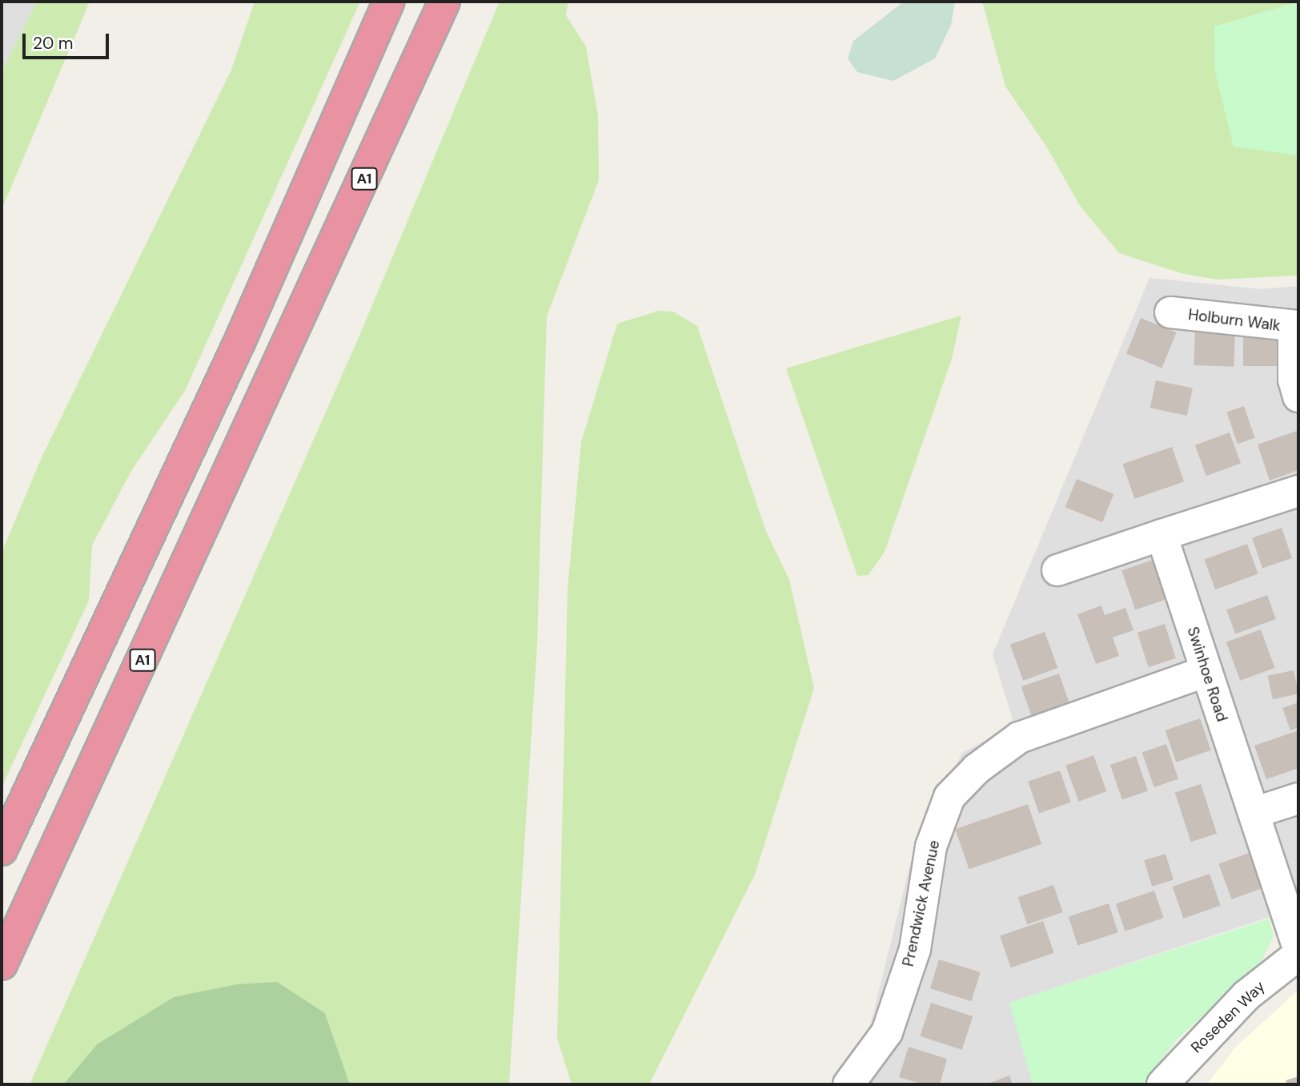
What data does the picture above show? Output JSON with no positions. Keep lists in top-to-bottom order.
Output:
{
  "streets": {
    "highway": ["A1"],
    "street": [
      "Holburn Walk",
      "Swinhoe Road",
      "Prendwick Avenue",
      "Roseden Way"
    ]
  },
  "crossings": [
    ["Swinhoe Road", "Prendwick Avenue"]
  ],
  "scale_bar": "20 m"
}
